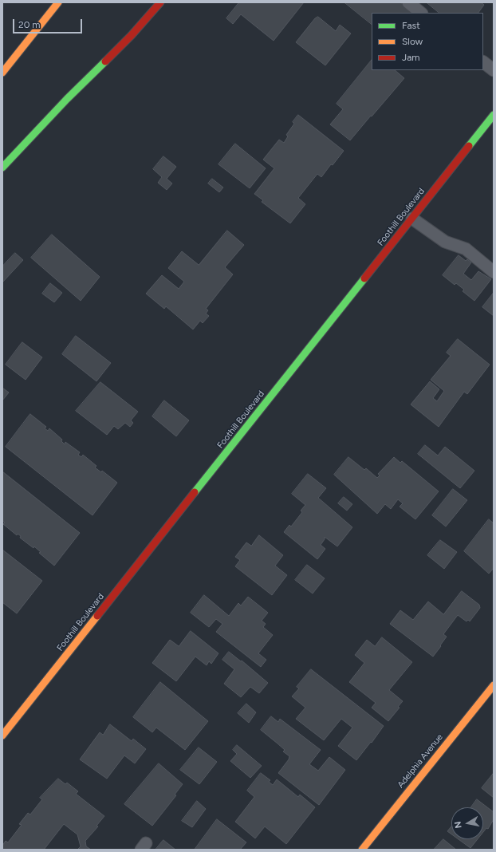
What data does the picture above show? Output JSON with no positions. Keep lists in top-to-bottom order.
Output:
{
  "streets": {
    "main road": ["Foothill Boulevard", "Adelphia Avenue"]
  },
  "legend": ["Fast", "Slow", "Jam"],
  "scale_bar": "20 m",
  "north": "left"
}
